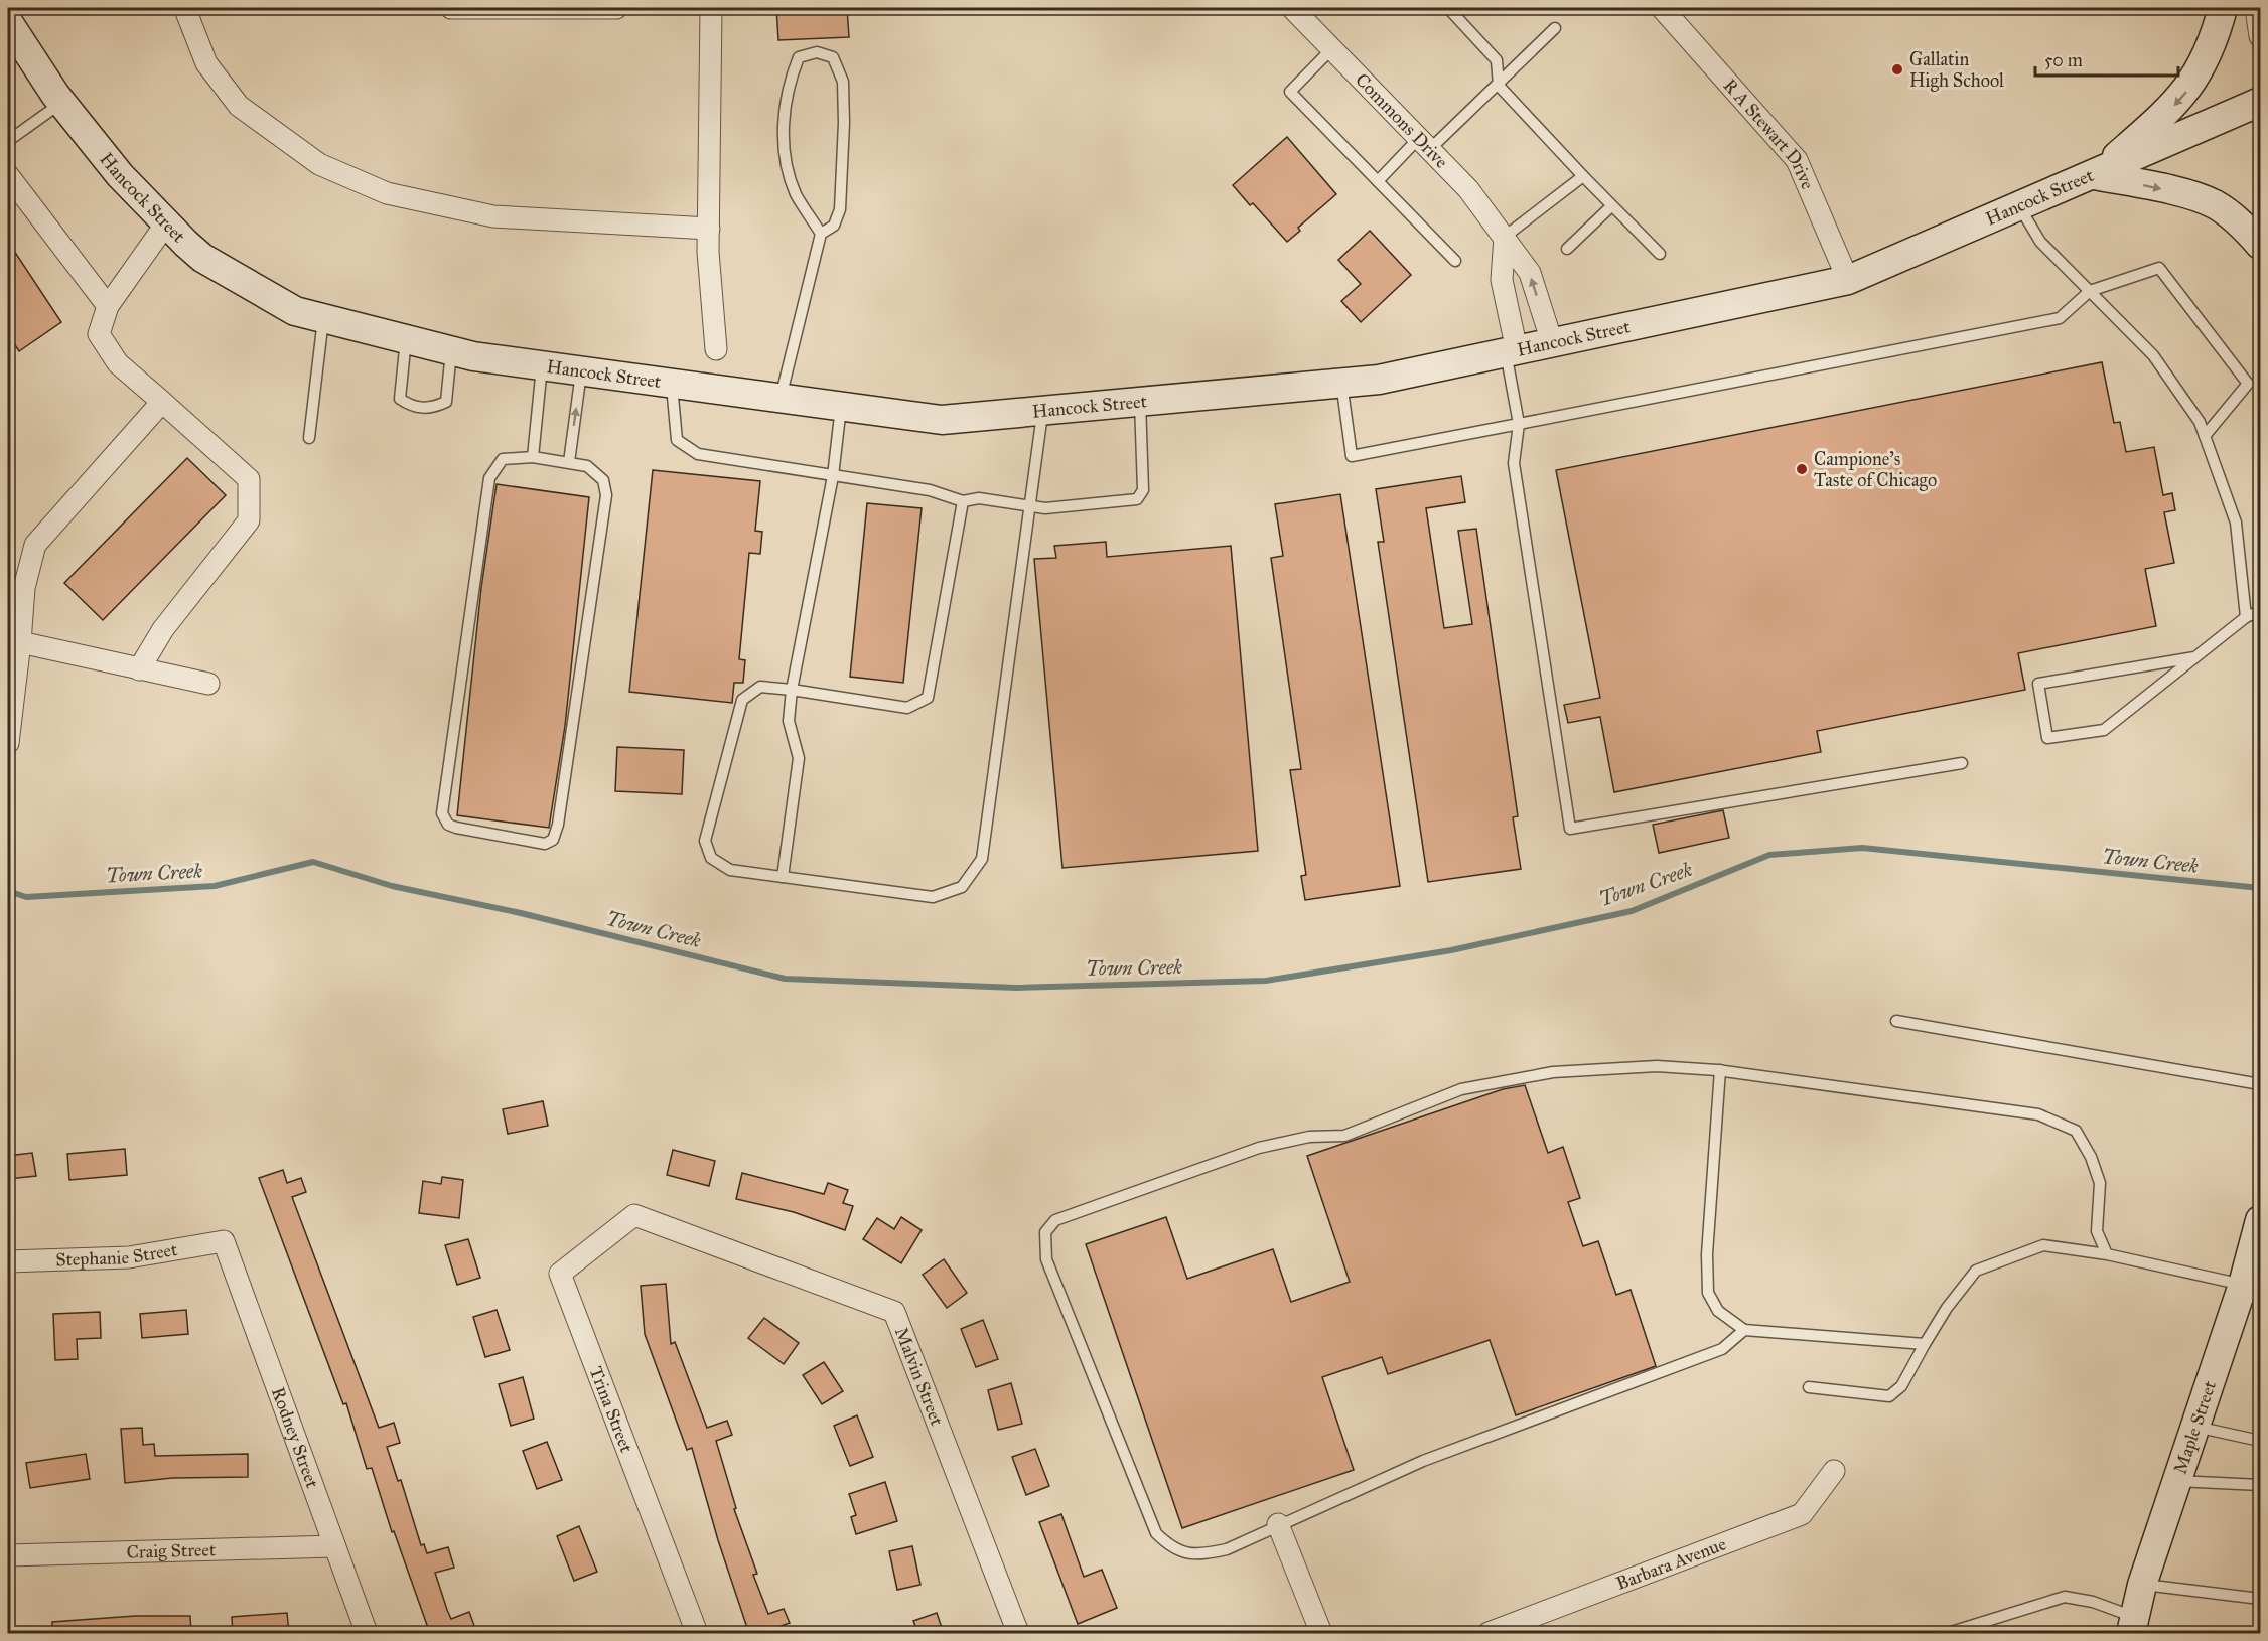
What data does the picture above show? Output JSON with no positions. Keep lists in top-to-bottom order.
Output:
{
  "streets": {
    "street": [
      "Commons Drive",
      "R A Stewart Drive",
      "Hancock Street",
      "Stephanie Street",
      "Malvin Street",
      "Trina Street",
      "Maple Street",
      "Rodney Street",
      "Craig Street",
      "Barbara Avenue"
    ]
  },
  "crossings": [
    ["Commons Drive", "Hancock Street"],
    ["R A Stewart Drive", "Hancock Street"],
    ["Stephanie Street", "Rodney Street"],
    ["Malvin Street", "Trina Street"],
    ["Rodney Street", "Craig Street"]
  ],
  "water": ["Town Creek"],
  "places": ["Gallatin High School", "Campione's Taste of Chicago"],
  "scale_bar": "50 m"
}
